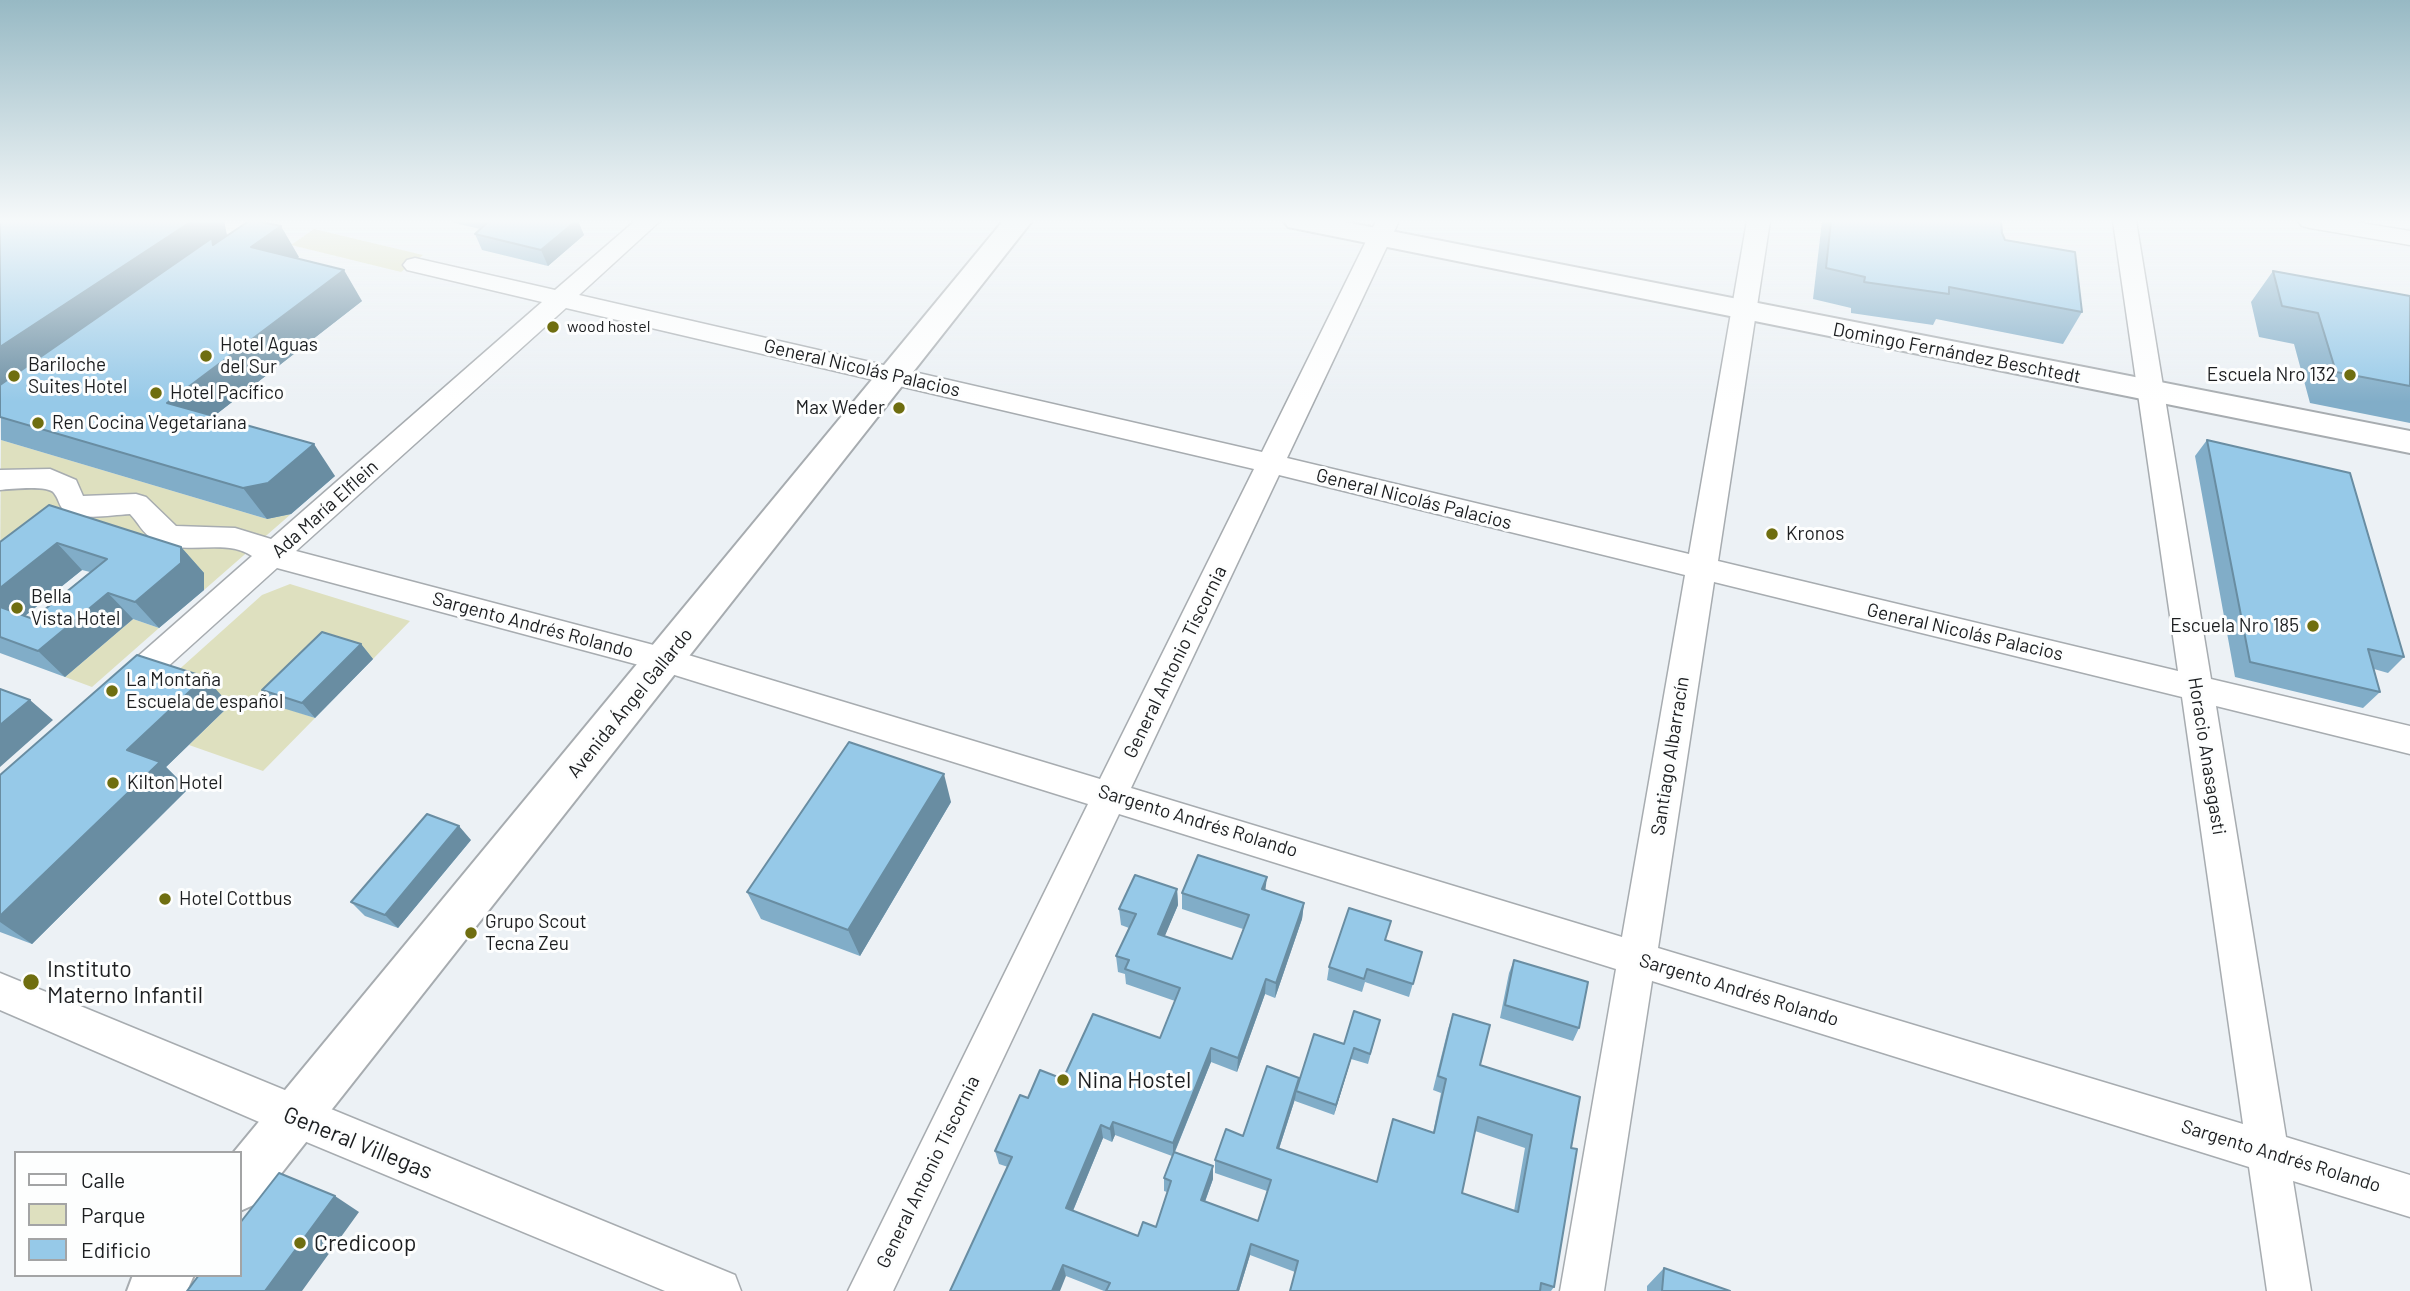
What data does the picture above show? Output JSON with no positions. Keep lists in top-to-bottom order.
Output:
{
  "streets": {
    "main road": ["Domingo Fernández Beschtedt", "Avenida Ángel Gallardo"],
    "street": [
      "General Nicolás Palacios",
      "Ada María Elflein",
      "Sargento Andrés Rolando",
      "General Antonio Tiscornia",
      "Santiago Albarracín",
      "Horacio Anasagasti",
      "General Villegas"
    ]
  },
  "crossings": [
    ["Domingo Fernández Beschtedt", "Santiago Albarracín"],
    ["Domingo Fernández Beschtedt", "Horacio Anasagasti"],
    ["General Nicolás Palacios", "Ada María Elflein"],
    ["General Nicolás Palacios", "General Antonio Tiscornia"],
    ["General Nicolás Palacios", "Avenida Ángel Gallardo"],
    ["General Nicolás Palacios", "Santiago Albarracín"],
    ["General Nicolás Palacios", "Horacio Anasagasti"],
    ["Ada María Elflein", "Sargento Andrés Rolando"],
    ["Sargento Andrés Rolando", "General Antonio Tiscornia"],
    ["Sargento Andrés Rolando", "Avenida Ángel Gallardo"],
    ["Sargento Andrés Rolando", "Santiago Albarracín"],
    ["Sargento Andrés Rolando", "Horacio Anasagasti"],
    ["Avenida Ángel Gallardo", "General Villegas"]
  ],
  "places": [
    "wood hostel",
    "Hotel Aguas del Sur",
    "Escuela Nro 132",
    "Bariloche Suites Hotel",
    "Hotel Pacífico",
    "Max Weder",
    "Ren Cocina Vegetariana",
    "Kronos",
    "Bella Vista Hotel",
    "Escuela Nro 185",
    "La Montaña Escuela de español",
    "Kilton Hotel",
    "Hotel Cottbus",
    "Grupo Scout Tecna Zeu",
    "Instituto Materno Infantil",
    "Nina Hostel",
    "Credicoop"
  ],
  "legend": ["Calle", "Parque", "Edificio"]
}
